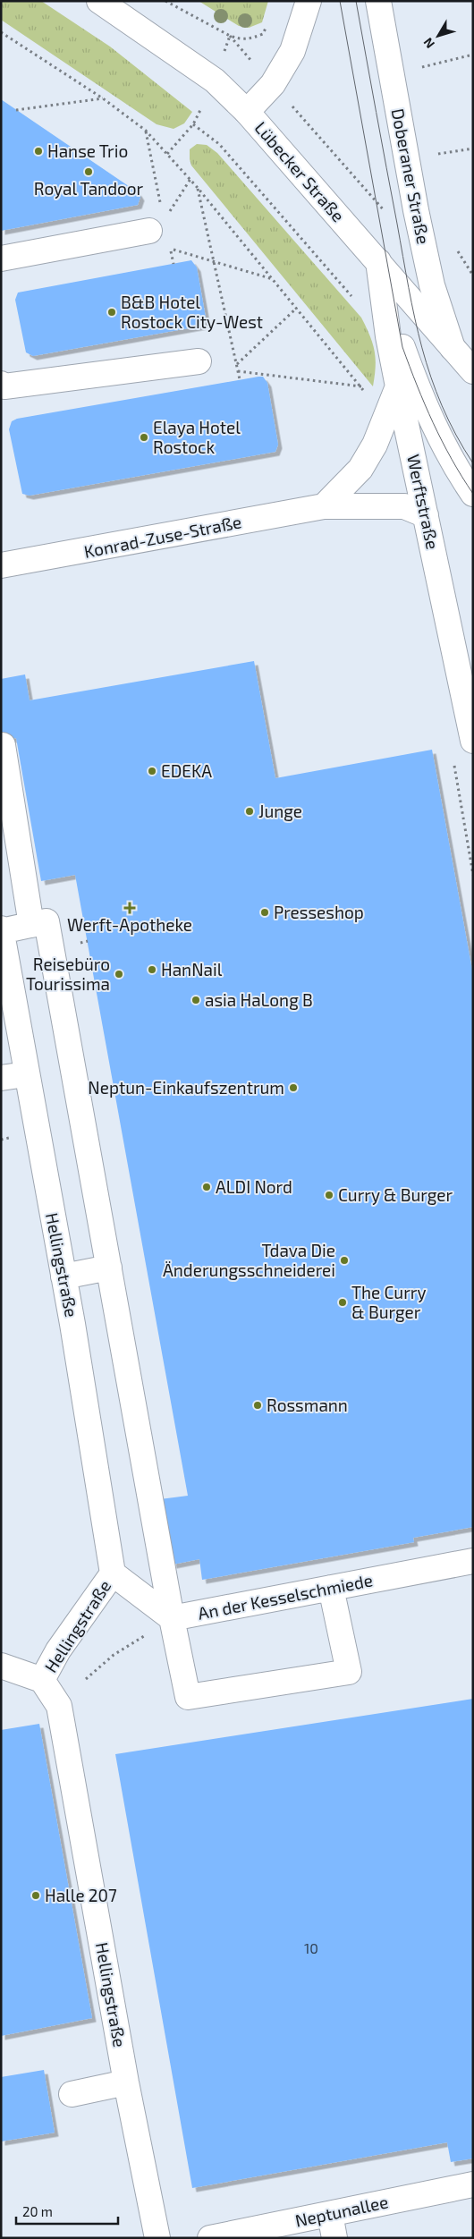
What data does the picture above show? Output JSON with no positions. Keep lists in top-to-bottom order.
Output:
{
  "streets": {
    "street": [
      "Lübecker Straße",
      "Doberaner Straße",
      "Werftstraße",
      "Konrad-Zuse-Straße",
      "Hellingstraße",
      "An der Kesselschmiede",
      "Neptunallee"
    ]
  },
  "crossings": [
    ["Lübecker Straße", "Doberaner Straße"],
    ["Lübecker Straße", "Werftstraße"],
    ["Werftstraße", "Konrad-Zuse-Straße"]
  ],
  "places": {
    "other": [
      "Hanse Trio",
      "Royal Tandoor",
      "B&B Hotel Rostock City-West",
      "Elaya Hotel Rostock",
      "EDEKA",
      "Junge",
      "Presseshop",
      "HanNail",
      "Reisebüro Tourissima",
      "asia HaLong B",
      "Neptun-Einkaufszentrum",
      "ALDI Nord",
      "Curry & Burger",
      "Tdava Die Änderungsschneiderei",
      "The Curry & Burger",
      "Rossmann",
      "Halle 207"
    ],
    "health": ["Werft-Apotheke"]
  },
  "house_numbers": ["10"],
  "scale_bar": "20 m",
  "north": "bottom left"
}
